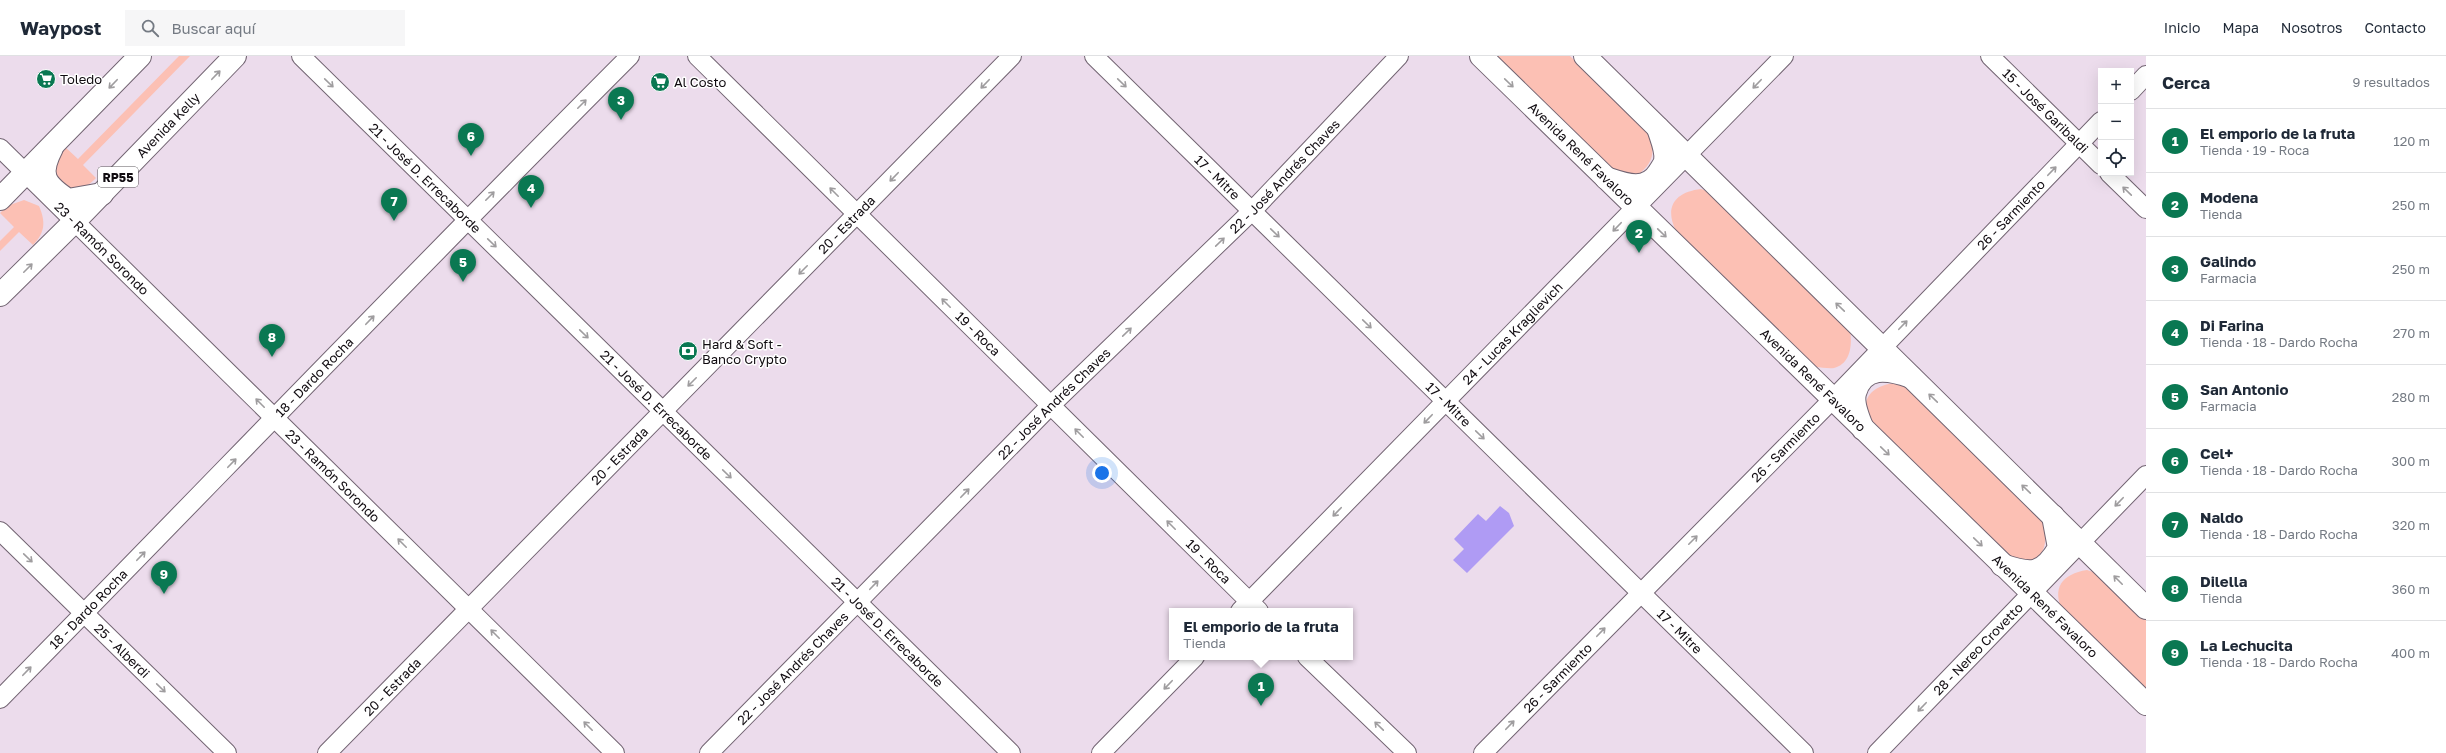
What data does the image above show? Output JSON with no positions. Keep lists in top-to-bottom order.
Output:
{
  "streets": {
    "main road": ["Avenida Kelly", "Avenida René Favaloro", "RP55"],
    "street": [
      "15 - José Garibaldi",
      "22 - José Andrés Chaves",
      "17 - Mitre",
      "21 - José D. Errecaborde",
      "26 - Sarmiento",
      "20 - Estrada",
      "23 - Ramón Sorondo",
      "24 - Lucas Kraglievich",
      "19 - Roca",
      "18 - Dardo Rocha",
      "28 - Nereo Crovetto",
      "25 - Alberdi"
    ]
  },
  "crossings": [
    ["15 - José Garibaldi", "26 - Sarmiento"],
    ["Avenida Kelly", "23 - Ramón Sorondo"],
    ["Avenida René Favaloro", "26 - Sarmiento"],
    ["Avenida René Favaloro", "24 - Lucas Kraglievich"],
    ["Avenida René Favaloro", "28 - Nereo Crovetto"],
    ["22 - José Andrés Chaves", "17 - Mitre"],
    ["22 - José Andrés Chaves", "21 - José D. Errecaborde"],
    ["22 - José Andrés Chaves", "19 - Roca"],
    ["17 - Mitre", "26 - Sarmiento"],
    ["17 - Mitre", "24 - Lucas Kraglievich"],
    ["21 - José D. Errecaborde", "20 - Estrada"],
    ["21 - José D. Errecaborde", "18 - Dardo Rocha"],
    ["20 - Estrada", "23 - Ramón Sorondo"],
    ["20 - Estrada", "19 - Roca"],
    ["23 - Ramón Sorondo", "18 - Dardo Rocha"],
    ["24 - Lucas Kraglievich", "19 - Roca"],
    ["18 - Dardo Rocha", "25 - Alberdi"]
  ],
  "one_way": [
    "22 - José Andrés Chaves",
    "17 - Mitre",
    "21 - José D. Errecaborde",
    "26 - Sarmiento",
    "20 - Estrada",
    "23 - Ramón Sorondo",
    "24 - Lucas Kraglievich",
    "19 - Roca",
    "18 - Dardo Rocha",
    "28 - Nereo Crovetto",
    "25 - Alberdi"
  ],
  "places": {
    "supermarket": ["Toledo", "Al Costo"],
    "bank": ["Hard & Soft - Banco Crypto"]
  },
  "page": {
    "header": "Waypost",
    "search": "Buscar aquí",
    "nav": [
      "Inicio",
      "Mapa",
      "Nosotros",
      "Contacto"
    ],
    "heading": ["Cerca", "9 resultados"],
    "map_buttons": ["+", "−"],
    "pins": [
      "3",
      "6",
      "4",
      "7",
      "2",
      "5",
      "8",
      "9",
      "1"
    ],
    "list": [
      {
        "mark": "1",
        "name": "El emporio de la fruta",
        "note": "Tienda · 19 - Roca",
        "value": "120 m"
      },
      {
        "mark": "2",
        "name": "Modena",
        "note": "Tienda",
        "value": "250 m"
      },
      {
        "mark": "3",
        "name": "Galindo",
        "note": "Farmacia",
        "value": "250 m"
      },
      {
        "mark": "4",
        "name": "Di Farina",
        "note": "Tienda · 18 - Dardo Rocha",
        "value": "270 m"
      },
      {
        "mark": "5",
        "name": "San Antonio",
        "note": "Farmacia",
        "value": "280 m"
      },
      {
        "mark": "6",
        "name": "Cel+",
        "note": "Tienda · 18 - Dardo Rocha",
        "value": "300 m"
      },
      {
        "mark": "7",
        "name": "Naldo",
        "note": "Tienda · 18 - Dardo Rocha",
        "value": "320 m"
      },
      {
        "mark": "8",
        "name": "Dilella",
        "note": "Tienda",
        "value": "360 m"
      },
      {
        "mark": "9",
        "name": "La Lechucita",
        "note": "Tienda · 18 - Dardo Rocha",
        "value": "400 m"
      }
    ],
    "popup": ["El emporio de la fruta", "Tienda"]
  }
}
